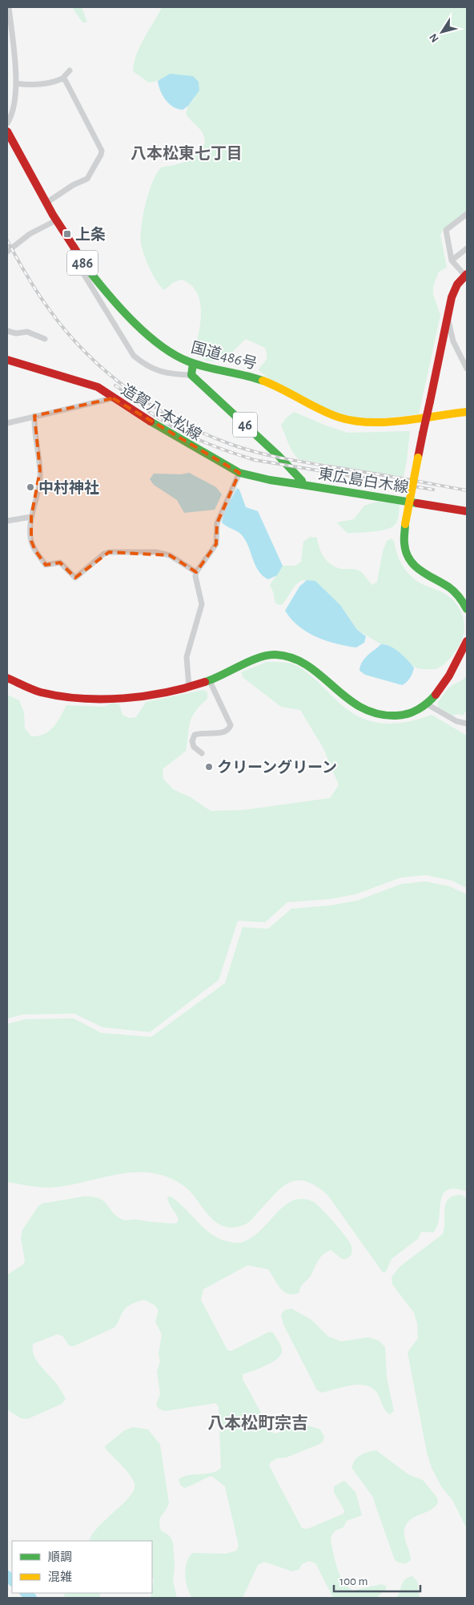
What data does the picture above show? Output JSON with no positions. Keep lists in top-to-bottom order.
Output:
{
  "streets": {
    "main road": [
      "486",
      "国道486号",
      "造賀八本松線",
      "46",
      "東広島白木線"
    ]
  },
  "crossings": [
    ["造賀八本松線", "東広島白木線"]
  ],
  "districts": ["八本松東七丁目", "八本松町宗吉"],
  "places": {
    "transit": ["上条"],
    "other": ["中村神社", "クリーングリーン"]
  },
  "legend": ["順調", "混雑"],
  "scale_bar": "100 m",
  "north": "bottom left"
}
